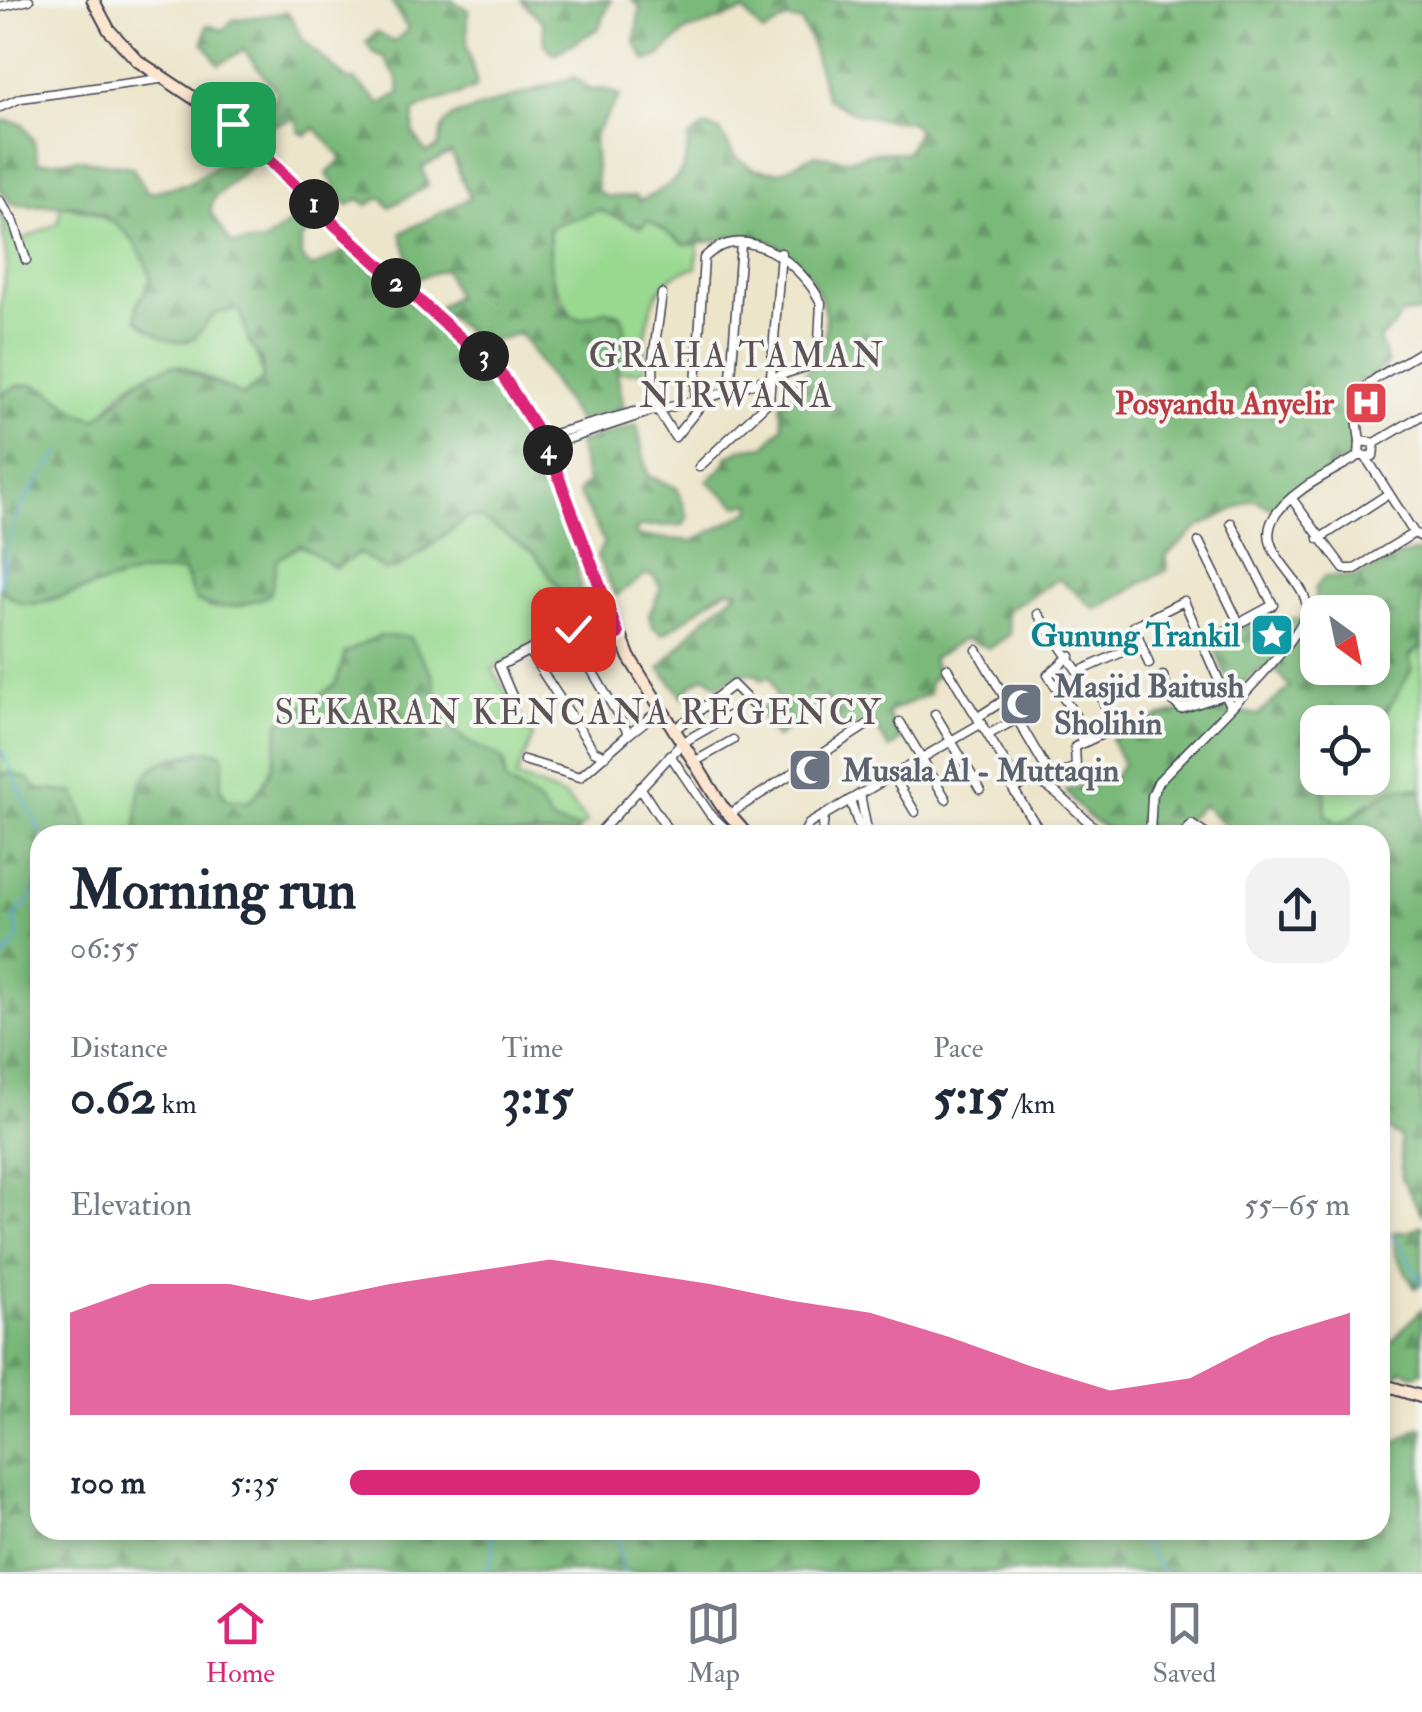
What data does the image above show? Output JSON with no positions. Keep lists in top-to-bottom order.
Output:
{
  "districts": ["GRAHA TAMAN NIRWANA", "SEKARAN KENCANA REGENCY"],
  "places": {
    "hospital": ["Posyandu Anyelir"],
    "place": ["Gunung Trankil"],
    "mosque": ["Masjid Baitush Sholihin", "Musala Al - Muttaqin"]
  },
  "north": "bottom right",
  "page": {
    "pins": [
      "1",
      "2",
      "3",
      "4"
    ],
    "heading": ["Morning run", "06:55"],
    "stats": [
      ["Distance", "0.62 km"],
      ["Time", "3:15"],
      ["Pace", "5:15 /km"]
    ],
    "chart": ["Elevation", "55–65 m"],
    "list": [
      {
        "name": "100 m",
        "note": "5:35"
      }
    ],
    "tabs": ["Home", "Map", "Saved"]
  }
}
